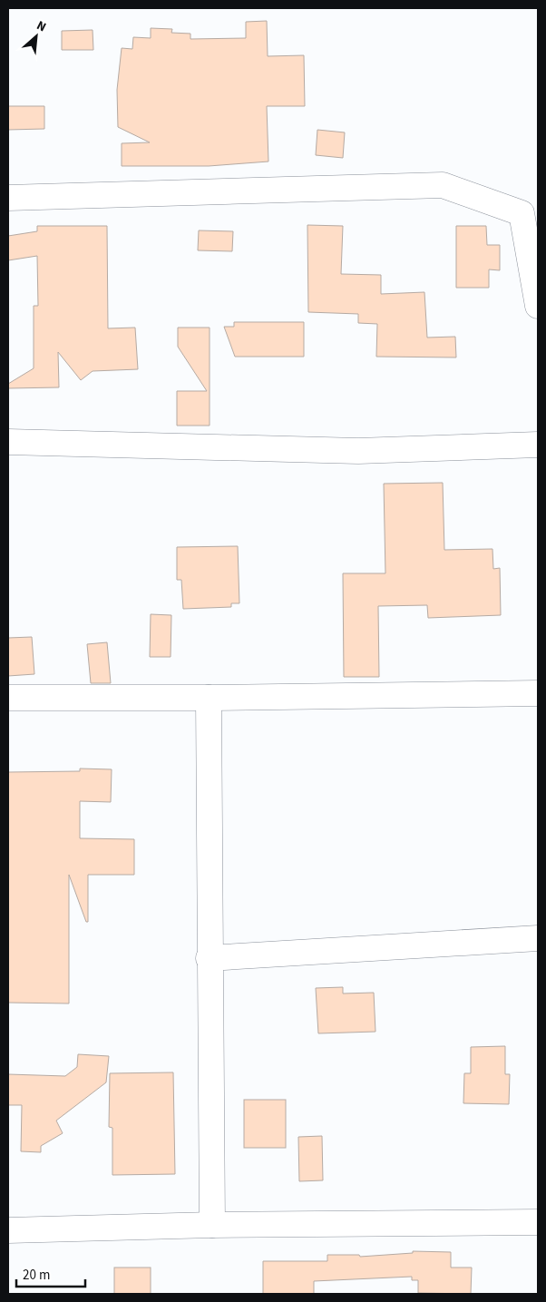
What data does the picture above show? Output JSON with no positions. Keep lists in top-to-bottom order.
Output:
{
  "scale_bar": "20 m",
  "north": "top right"
}
